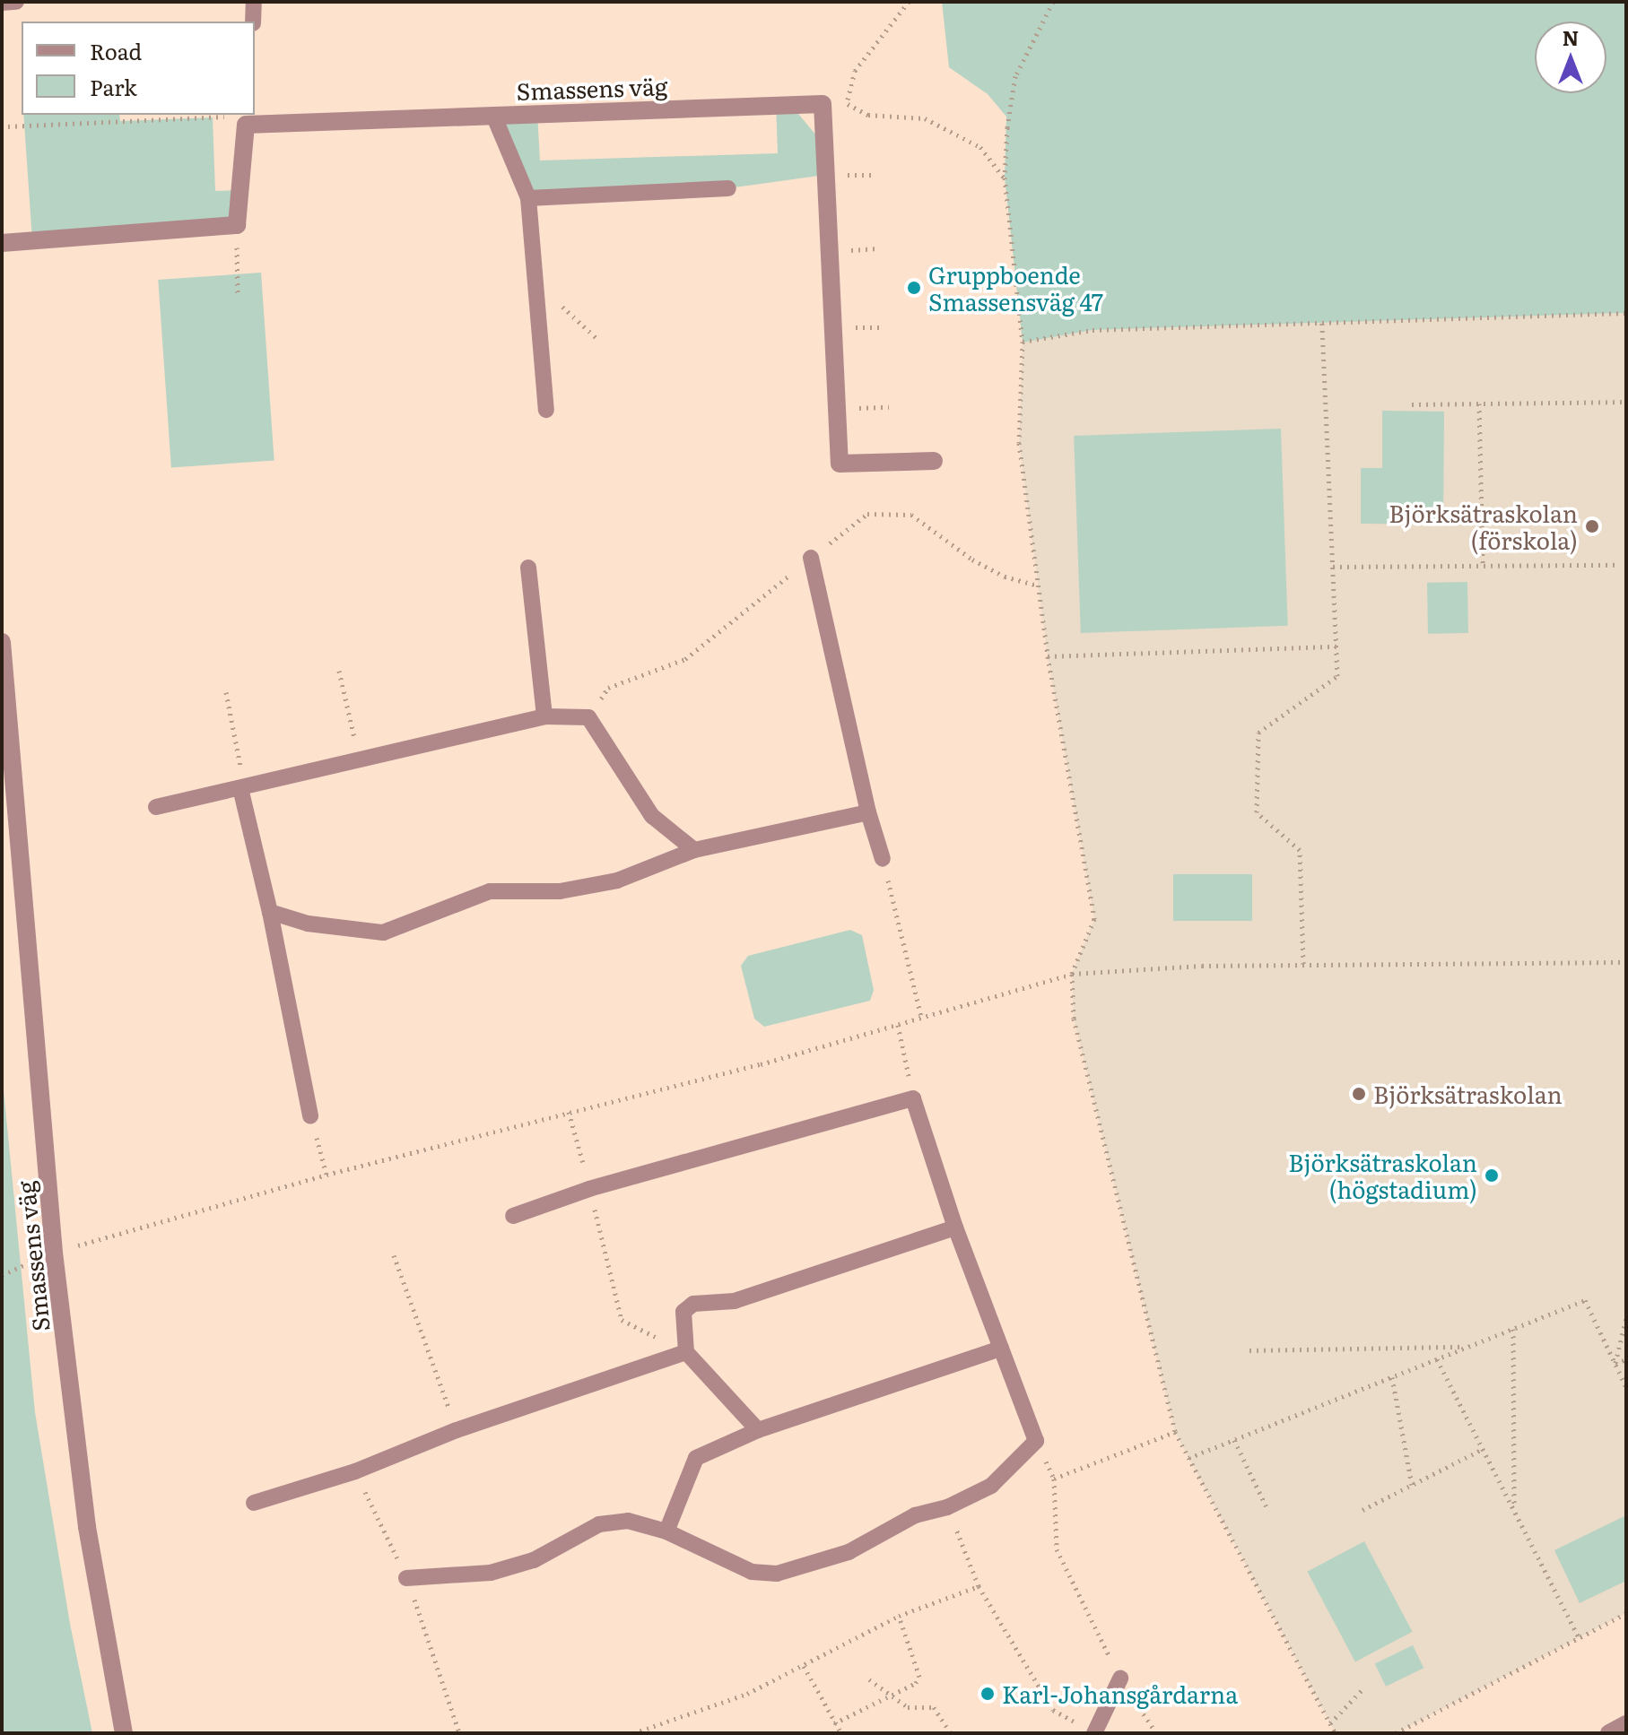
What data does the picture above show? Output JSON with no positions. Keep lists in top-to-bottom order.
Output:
{
  "streets": {
    "street": ["Smassens väg"]
  },
  "places": [
    "Gruppboende Smassensväg 47",
    "Björksätraskolan (förskola)",
    "Björksätraskolan",
    "Björksätraskolan (högstadium)",
    "Karl-Johansgårdarna"
  ],
  "legend": ["Road", "Park"],
  "north": "top"
}
